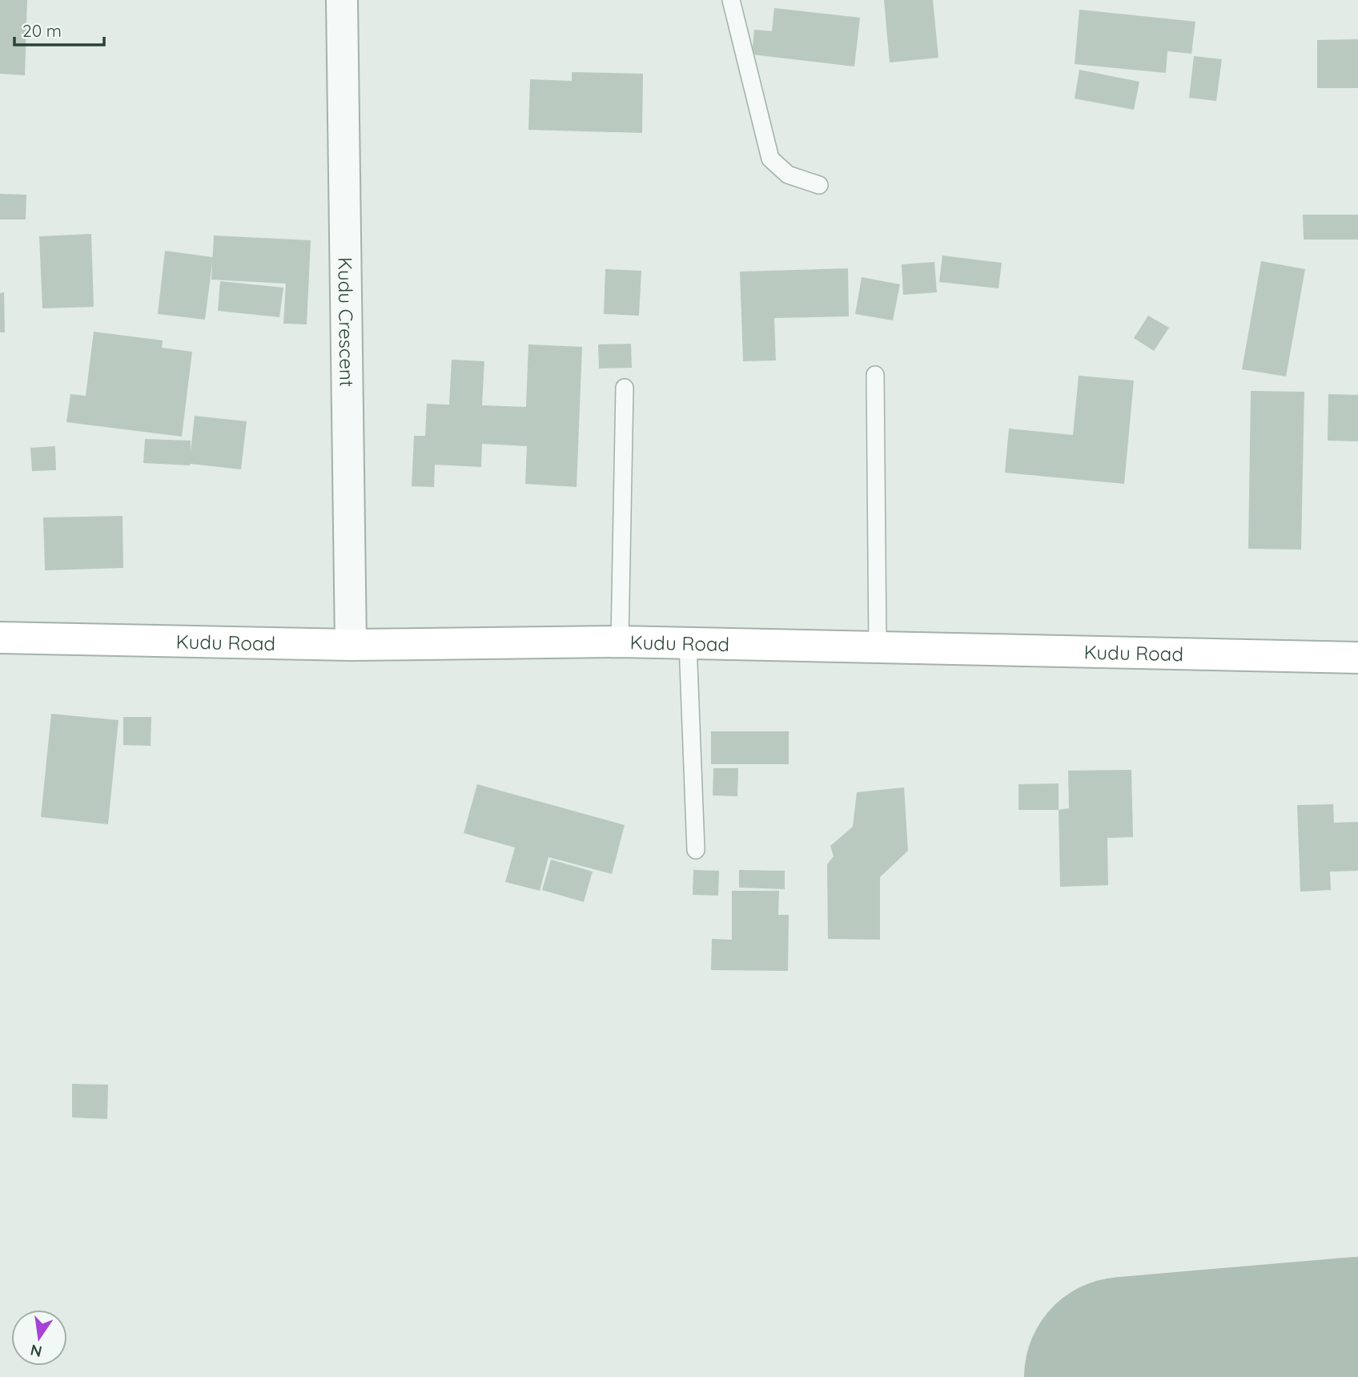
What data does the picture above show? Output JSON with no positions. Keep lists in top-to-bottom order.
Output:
{
  "streets": {
    "street": ["Kudu Crescent", "Kudu Road"]
  },
  "crossings": [
    ["Kudu Crescent", "Kudu Road"]
  ],
  "scale_bar": "20 m",
  "north": "bottom"
}
